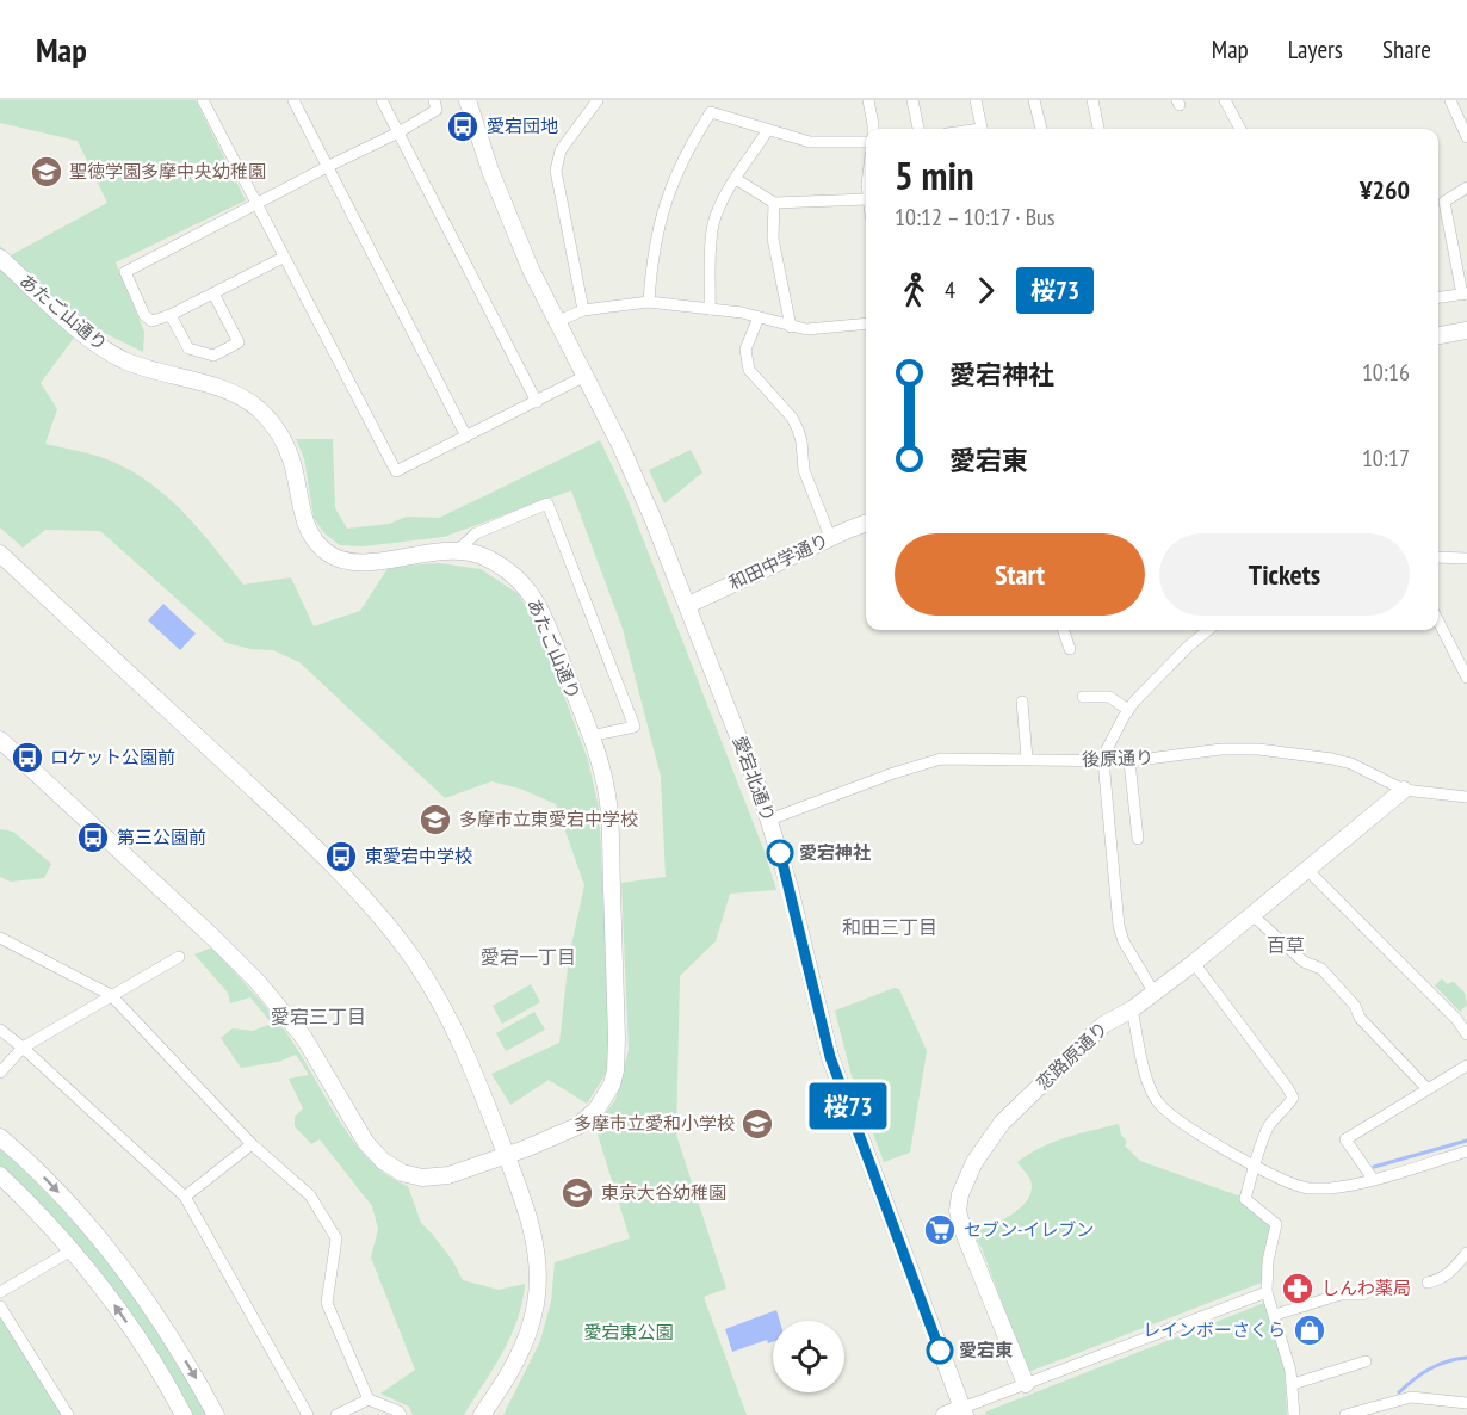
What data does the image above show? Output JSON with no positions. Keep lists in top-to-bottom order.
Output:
{
  "streets": {
    "street": [
      "あたご山通り",
      "和田中学通り",
      "後原通り",
      "愛宕北通り",
      "恋路原通り"
    ]
  },
  "crossings": [
    ["和田中学通り", "愛宕北通り"],
    ["後原通り", "愛宕北通り"],
    ["後原通り", "恋路原通り"]
  ],
  "districts": [
    "和田三丁目",
    "百草",
    "愛宕一丁目",
    "愛宕三丁目"
  ],
  "parks": ["愛宕東公園"],
  "places": {
    "bus stop": [
      "愛宕団地",
      "ロケット公園前",
      "第三公園前",
      "東愛宕中学校"
    ],
    "school or university": [
      "聖徳学園多摩中央幼稚園",
      "多摩市立東愛宕中学校",
      "多摩市立愛和小学校",
      "東京大谷幼稚園"
    ],
    "other": ["愛宕神社", "愛宕東"],
    "supermarket": ["セブン-イレブン"],
    "pharmacy": ["しんわ薬局"],
    "shop": ["レインボーさくら"]
  },
  "lines": ["bus line 桜73"],
  "page": {
    "header": "Map",
    "nav": ["Map", "Layers", "Share"],
    "on_map": "桜73",
    "heading": ["5 min", "10:12 – 10:17 · Bus", "¥260"],
    "legs": ["4", "桜73"],
    "list": [
      {
        "name": "愛宕神社",
        "value": "10:16"
      },
      {
        "name": "愛宕東",
        "value": "10:17"
      }
    ],
    "buttons": ["Start", "Tickets"]
  }
}
